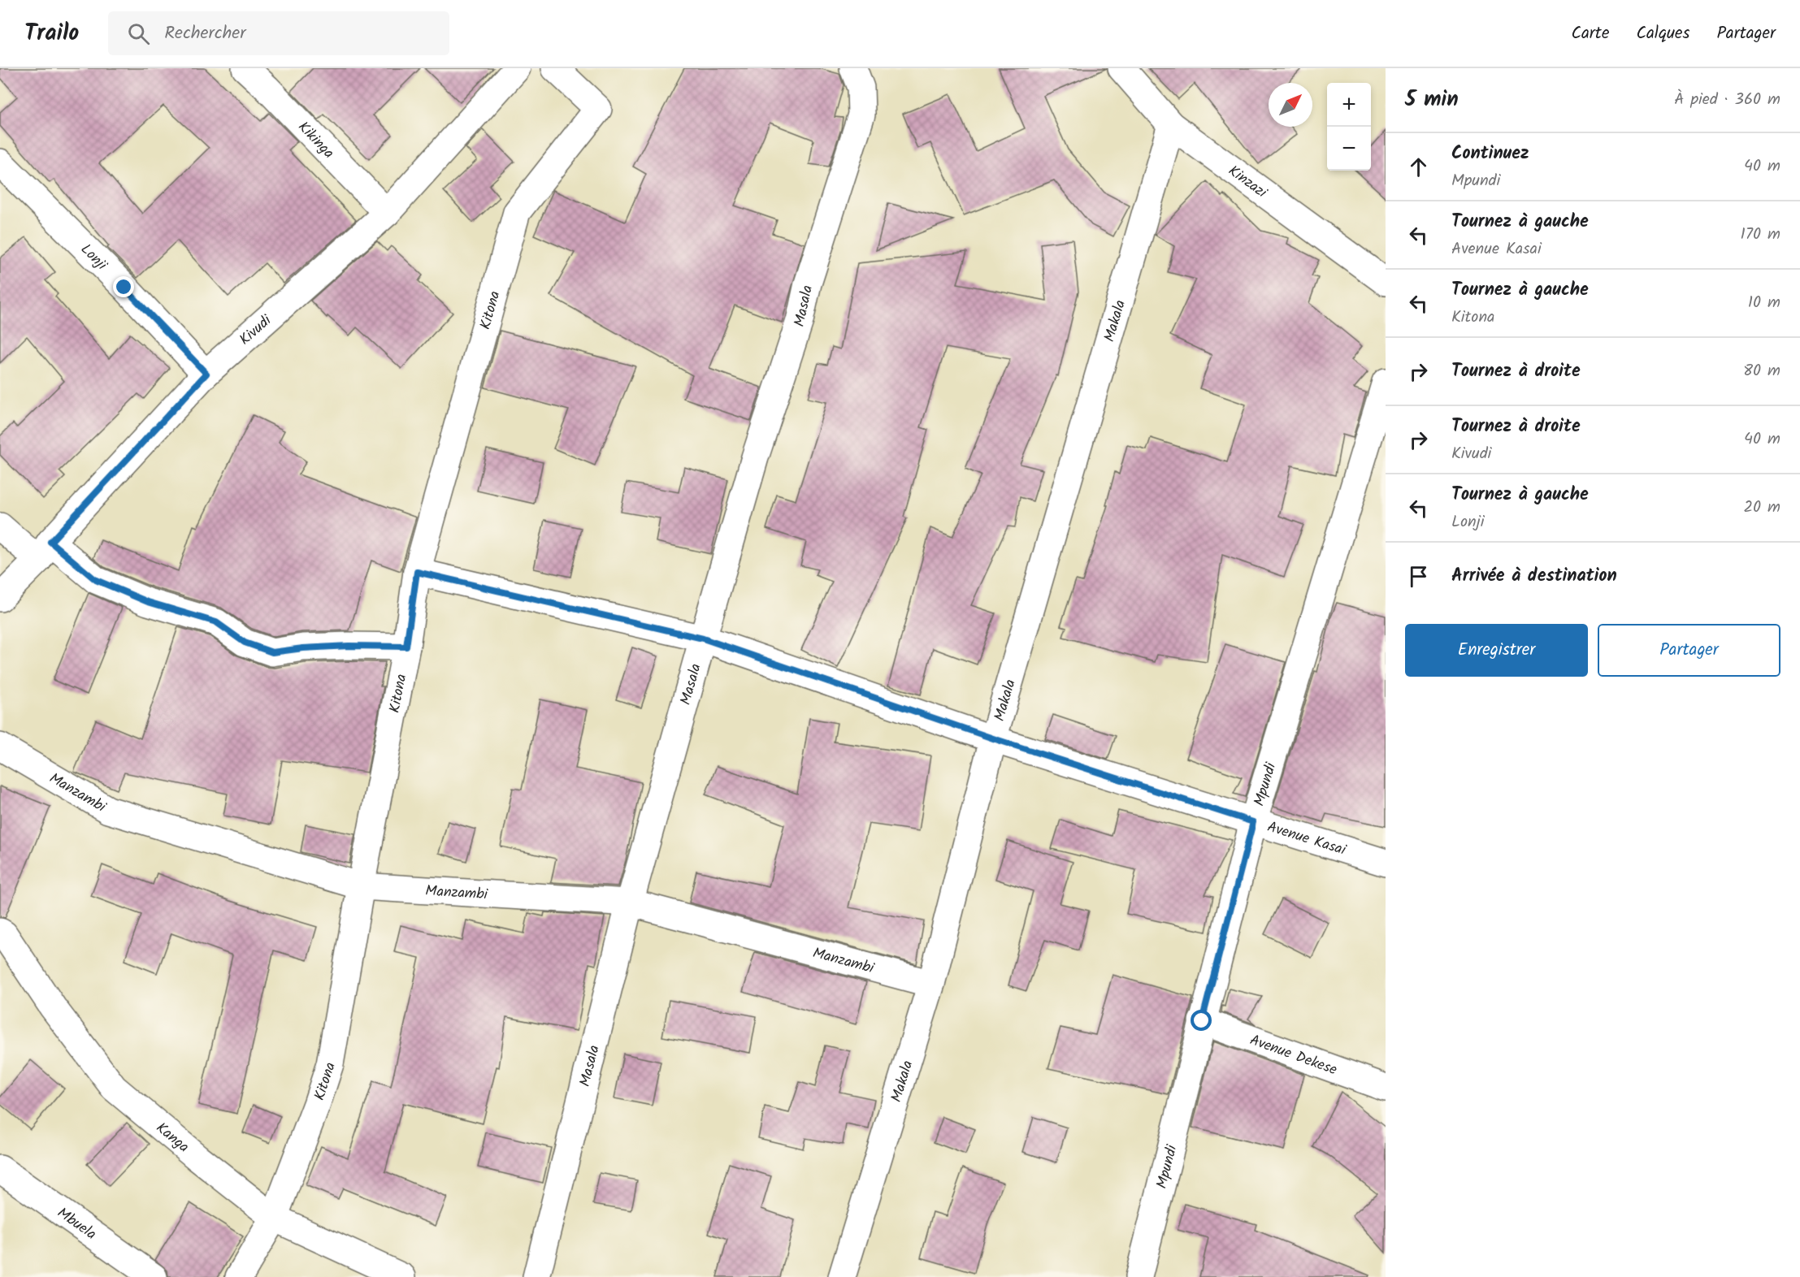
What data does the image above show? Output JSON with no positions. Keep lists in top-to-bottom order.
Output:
{
  "streets": {
    "street": [
      "Kikinga",
      "Kinzazi",
      "Lonji",
      "Masala",
      "Kitona",
      "Makala",
      "Kivudi",
      "Mpundi",
      "Manzambi",
      "Avenue Kasai",
      "Avenue Dekese",
      "Kanga",
      "Mbuela"
    ]
  },
  "crossings": [
    ["Kikinga", "Kivudi"],
    ["Kinzazi", "Makala"],
    ["Lonji", "Kivudi"],
    ["Masala", "Manzambi"],
    ["Masala", "Avenue Kasai"],
    ["Kitona", "Manzambi"],
    ["Kitona", "Avenue Kasai"],
    ["Kitona", "Kanga"],
    ["Makala", "Manzambi"],
    ["Makala", "Avenue Kasai"],
    ["Mpundi", "Avenue Kasai"],
    ["Mpundi", "Avenue Dekese"]
  ],
  "north": "top right",
  "page": {
    "header": "Trailo",
    "search": "Rechercher",
    "nav": ["Carte", "Calques", "Partager"],
    "heading": ["5 min", "À pied · 360 m"],
    "map_buttons": ["+", "−"],
    "list": [
      ["Continuez", "Mpundi", "40 m"],
      ["Tournez à gauche", "Avenue Kasai", "170 m"],
      ["Tournez à gauche", "Kitona", "10 m"],
      ["Tournez à droite", "80 m"],
      ["Tournez à droite", "Kivudi", "40 m"],
      ["Tournez à gauche", "Lonji", "20 m"],
      "Arrivée à destination"
    ],
    "buttons": ["Enregistrer", "Partager"]
  }
}
